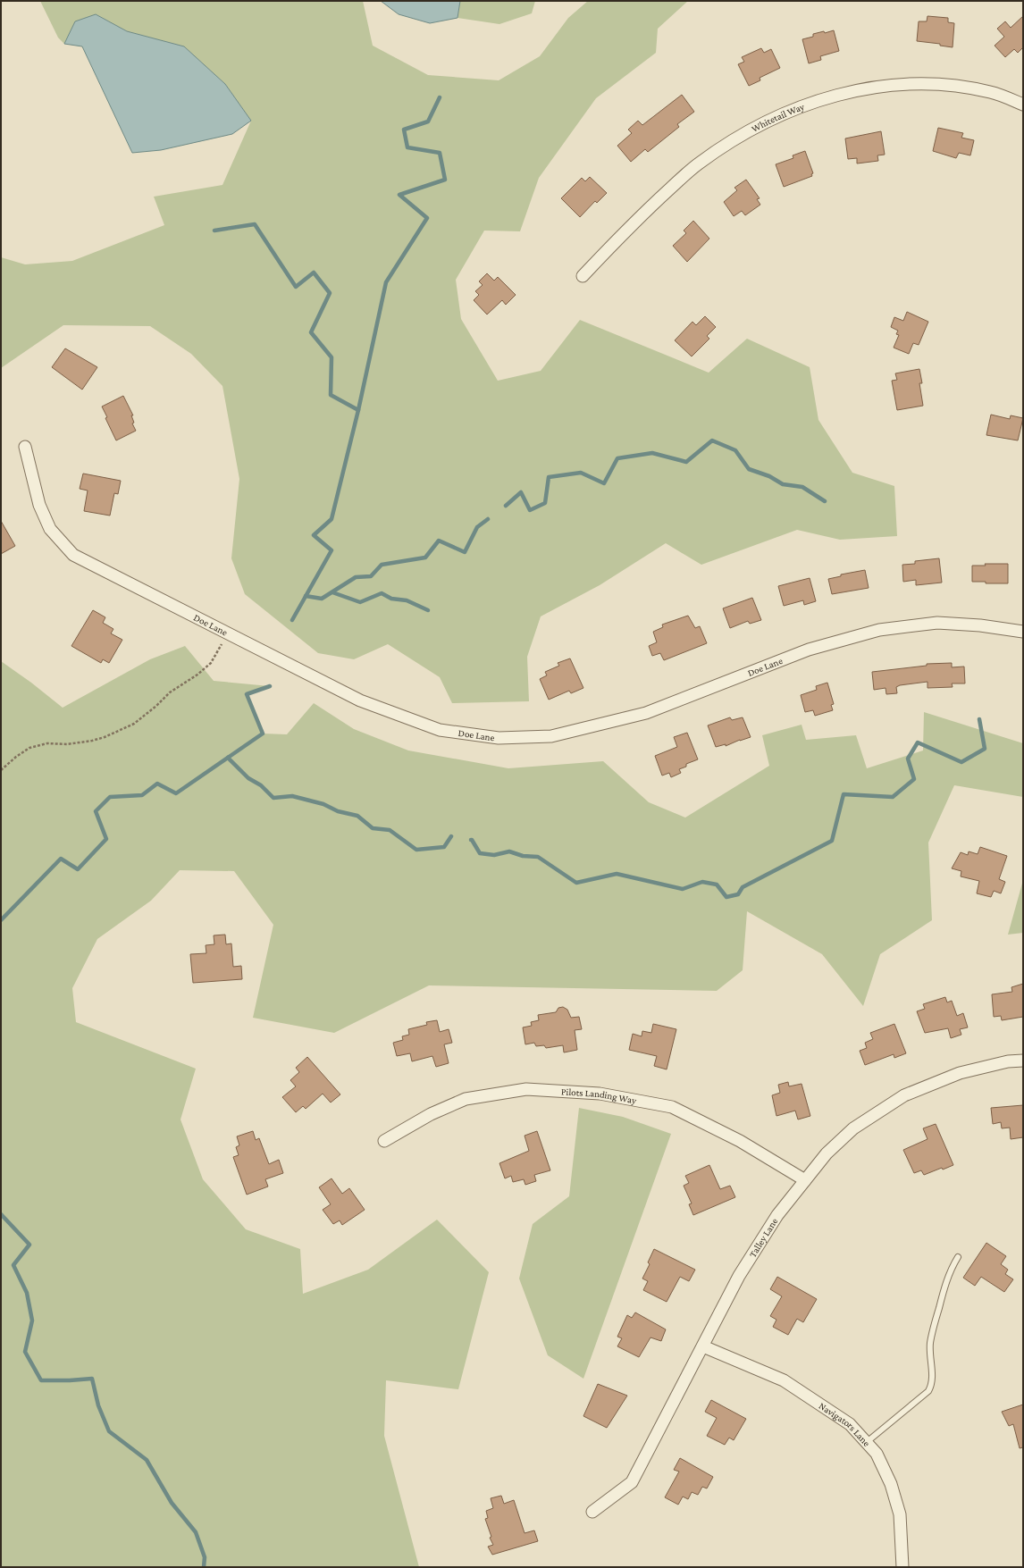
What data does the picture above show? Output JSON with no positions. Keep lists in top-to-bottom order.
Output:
{
  "streets": {
    "street": [
      "Whitetail Way",
      "Doe Lane",
      "Pilots Landing Way",
      "Talley Lane",
      "Navigators Lane"
    ]
  },
  "crossings": [
    ["Pilots Landing Way", "Talley Lane"],
    ["Talley Lane", "Navigators Lane"]
  ]
}
